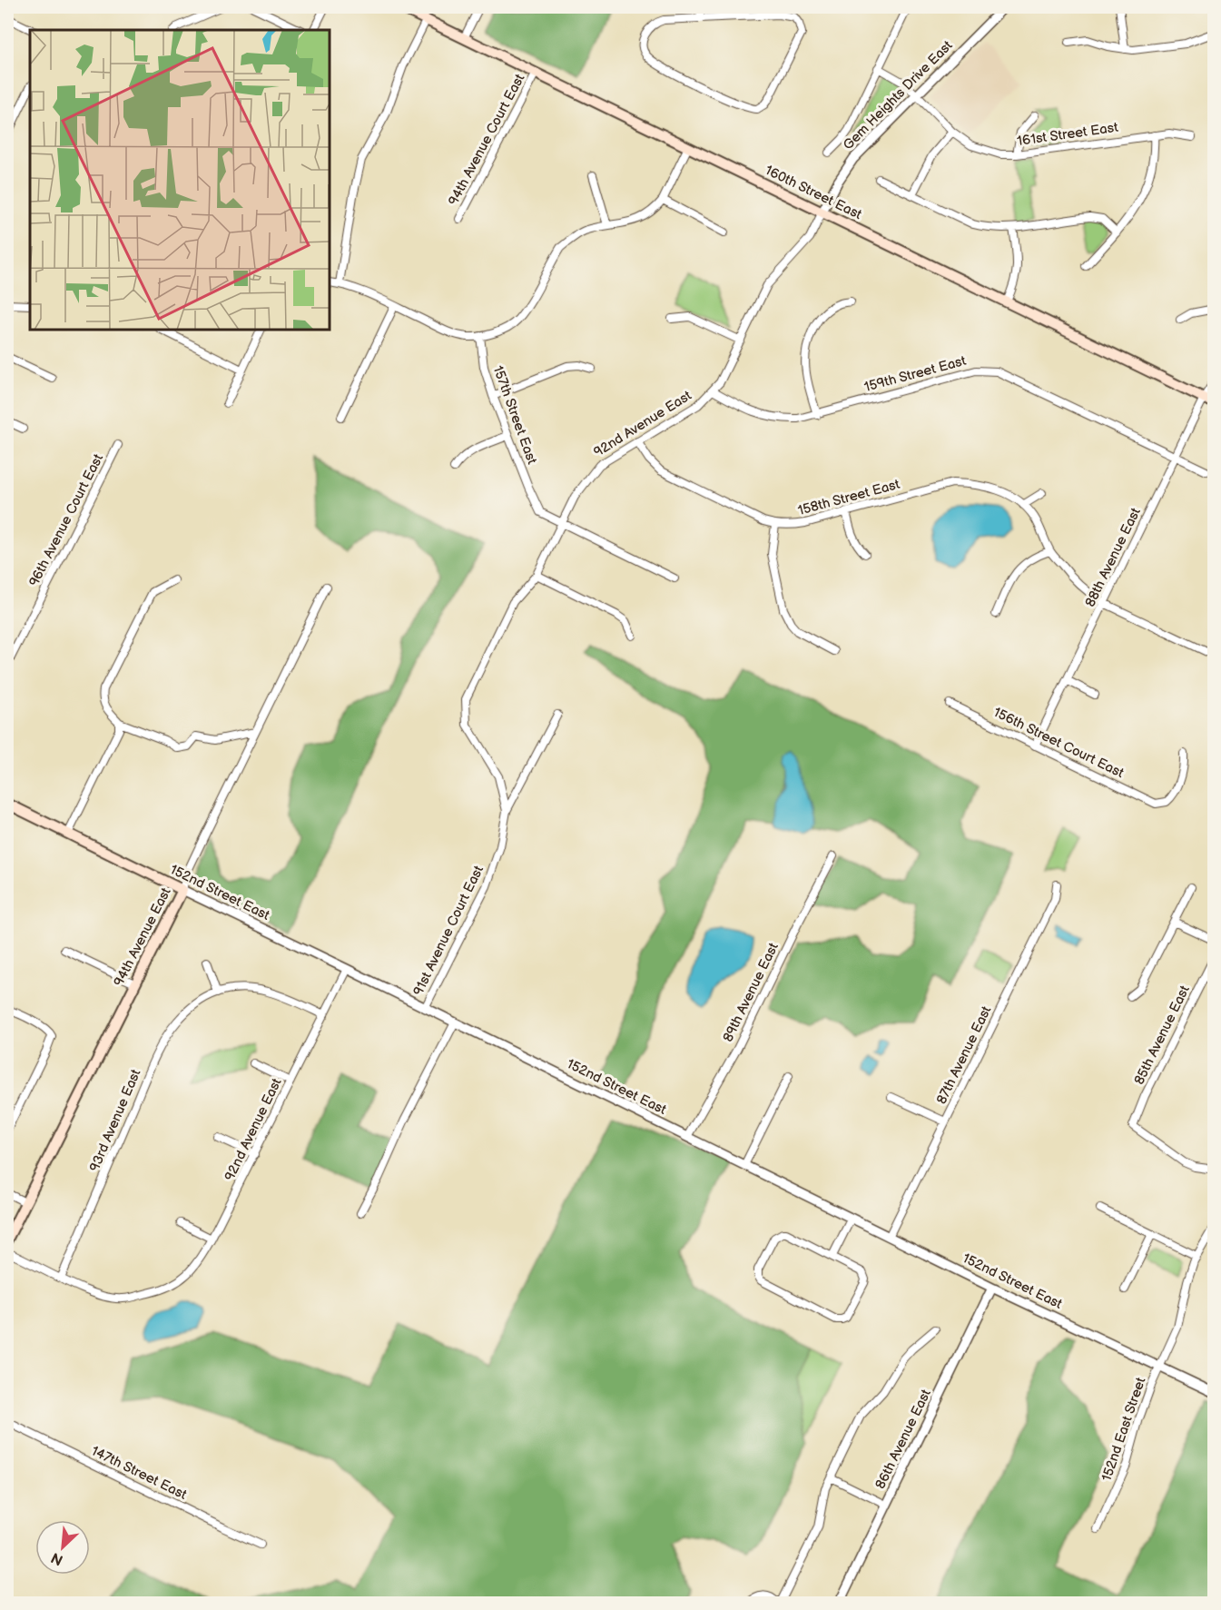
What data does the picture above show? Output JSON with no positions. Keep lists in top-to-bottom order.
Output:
{
  "streets": {
    "main road": ["160th Street East", "152nd Street East", "94th Avenue East"],
    "street": [
      "Gem Heights Drive East",
      "161st Street East",
      "94th Avenue Court East",
      "159th Street East",
      "157th Street East",
      "92nd Avenue East",
      "158th Street East",
      "96th Avenue Court East",
      "88th Avenue East",
      "156th Street Court East",
      "91st Avenue Court East",
      "89th Avenue East",
      "85th Avenue East",
      "87th Avenue East",
      "93rd Avenue East",
      "152nd East Street",
      "86th Avenue East",
      "147th Street East"
    ]
  },
  "crossings": [
    ["Gem Heights Drive East", "161st Street East"],
    ["Gem Heights Drive East", "160th Street East"],
    ["Gem Heights Drive East", "92nd Avenue East"],
    ["94th Avenue Court East", "160th Street East"],
    ["160th Street East", "92nd Avenue East"],
    ["160th Street East", "88th Avenue East"],
    ["159th Street East", "92nd Avenue East"],
    ["159th Street East", "88th Avenue East"],
    ["157th Street East", "92nd Avenue East"],
    ["92nd Avenue East", "158th Street East"],
    ["92nd Avenue East", "152nd Street East"],
    ["92nd Avenue East", "91st Avenue Court East"],
    ["92nd Avenue East", "93rd Avenue East"],
    ["158th Street East", "88th Avenue East"],
    ["88th Avenue East", "156th Street Court East"],
    ["152nd Street East", "91st Avenue Court East"],
    ["152nd Street East", "94th Avenue East"],
    ["152nd Street East", "89th Avenue East"],
    ["152nd Street East", "87th Avenue East"],
    ["152nd Street East", "152nd East Street"],
    ["152nd Street East", "86th Avenue East"]
  ],
  "north": "bottom left"
}
